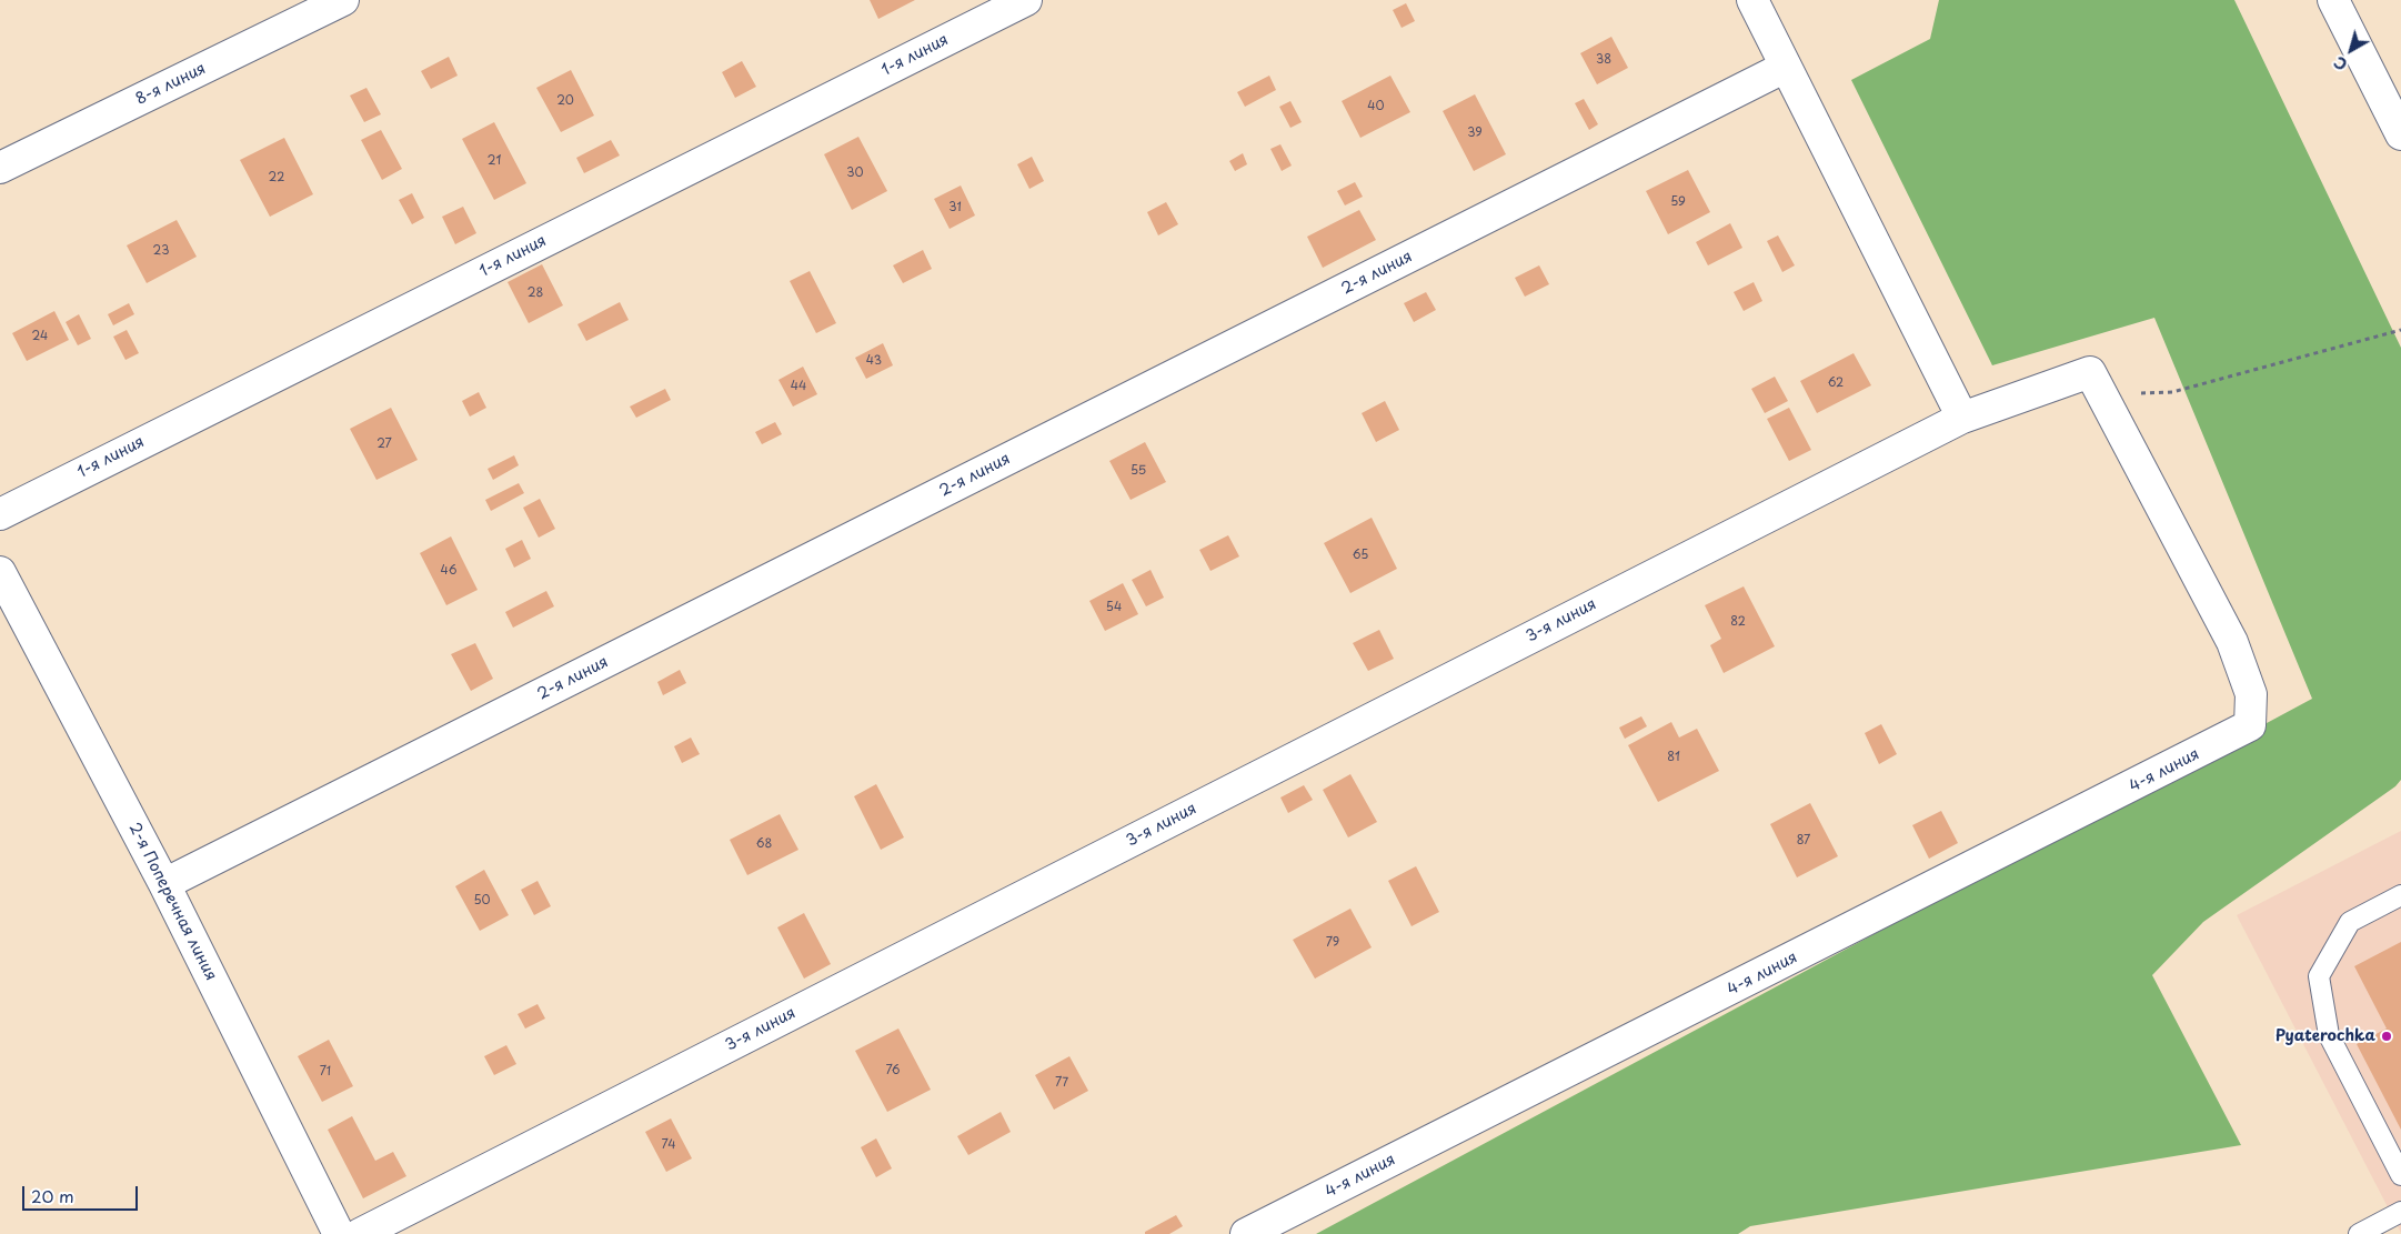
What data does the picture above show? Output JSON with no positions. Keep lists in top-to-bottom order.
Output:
{
  "streets": {
    "street": [
      "1-я линия",
      "8-я линия",
      "2-я линия",
      "3-я линия",
      "4-я линия",
      "2-я Поперечная линия"
    ]
  },
  "crossings": [
    ["2-я линия", "2-я Поперечная линия"],
    ["3-я линия", "4-я линия"]
  ],
  "places": ["Pyaterochka"],
  "house_numbers": [
    "38",
    "20",
    "40",
    "39",
    "21",
    "30",
    "22",
    "59",
    "31",
    "23",
    "28",
    "24",
    "43",
    "62",
    "44",
    "27",
    "55",
    "65",
    "46",
    "54",
    "82",
    "81",
    "87",
    "68",
    "50",
    "79",
    "76",
    "71",
    "77",
    "74"
  ],
  "scale_bar": "20 m",
  "north": "bottom left"
}
